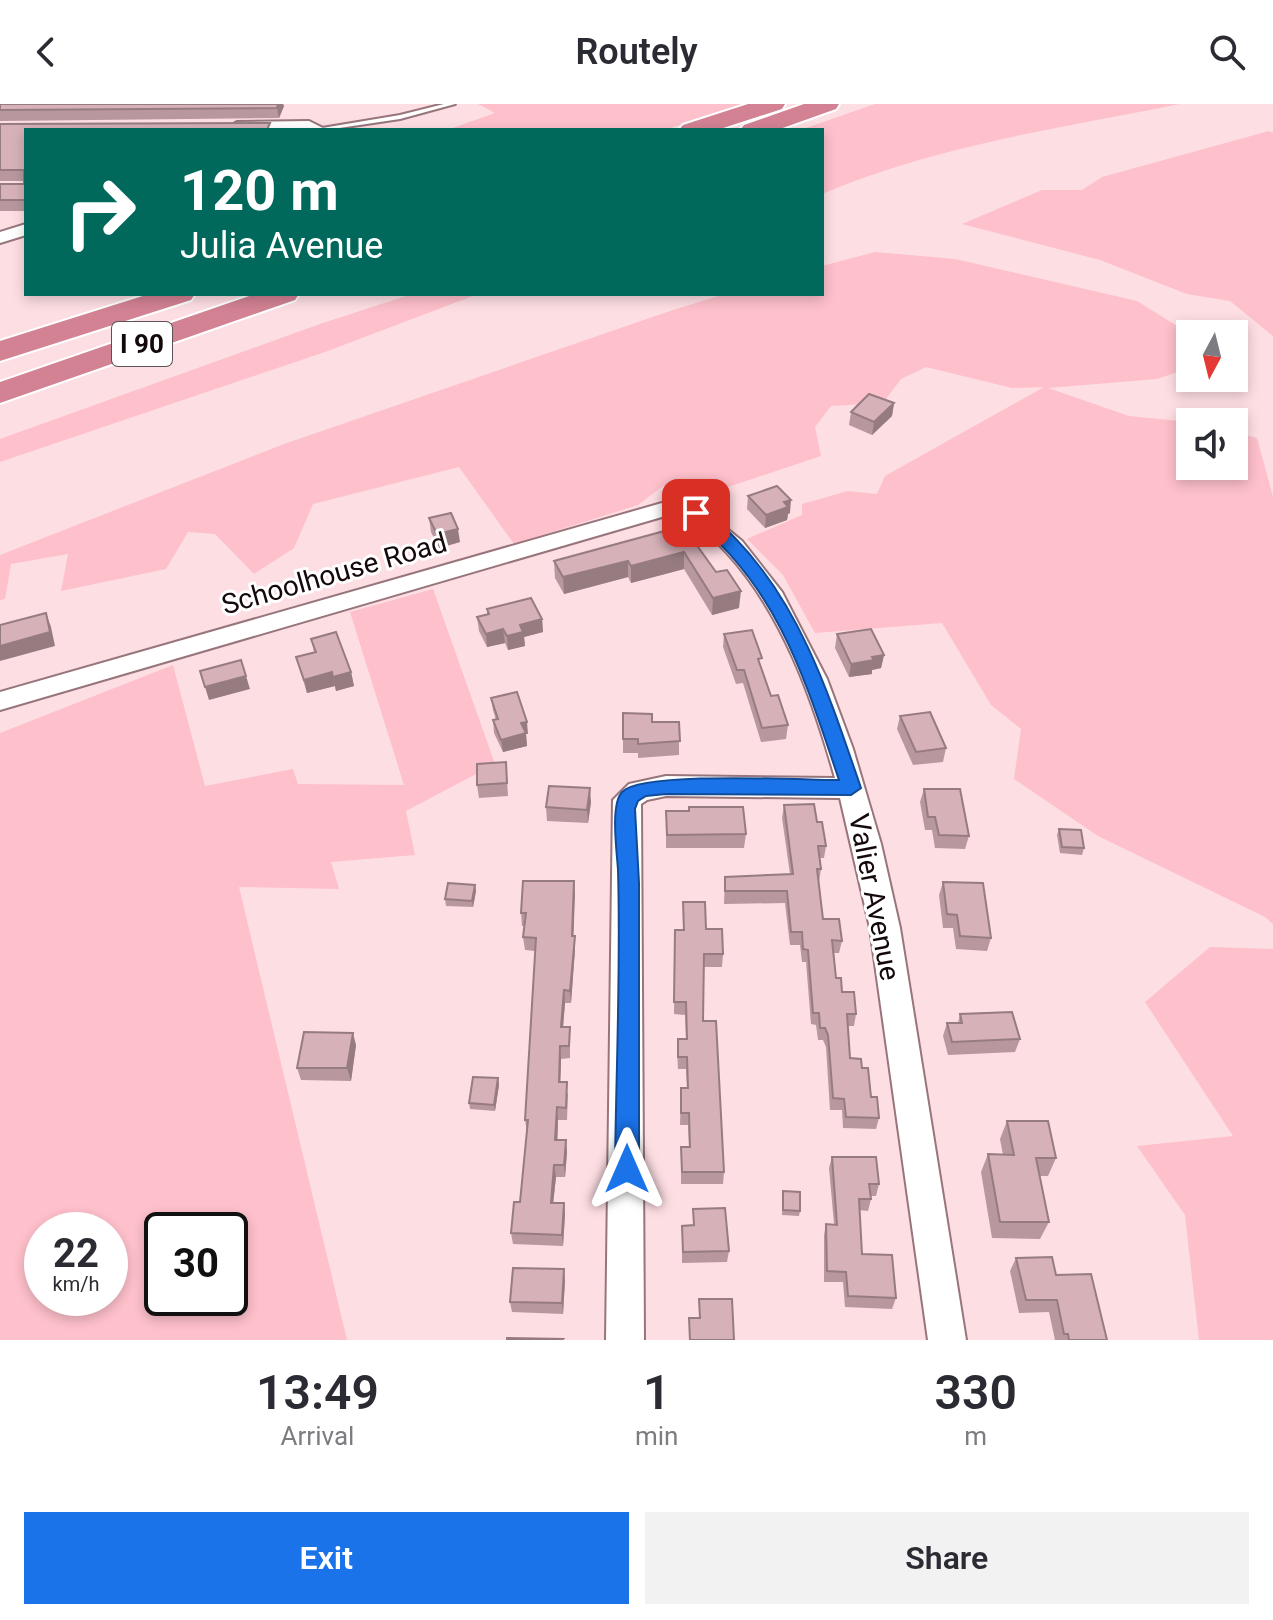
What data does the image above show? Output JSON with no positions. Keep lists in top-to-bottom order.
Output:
{
  "streets": {
    "highway": ["I 90"],
    "street": ["Schoolhouse Road", "Valier Avenue"]
  },
  "crossings": [
    ["Schoolhouse Road", "Valier Avenue"]
  ],
  "north": "bottom",
  "page": {
    "header": "Routely",
    "turn": ["120 m", "Julia Avenue"],
    "speed": "22 km/h",
    "limit": "30",
    "eta": [
      "13:49",
      "Arrival",
      "1",
      "min",
      "330",
      "m"
    ],
    "buttons": ["Exit", "Share"]
  }
}
